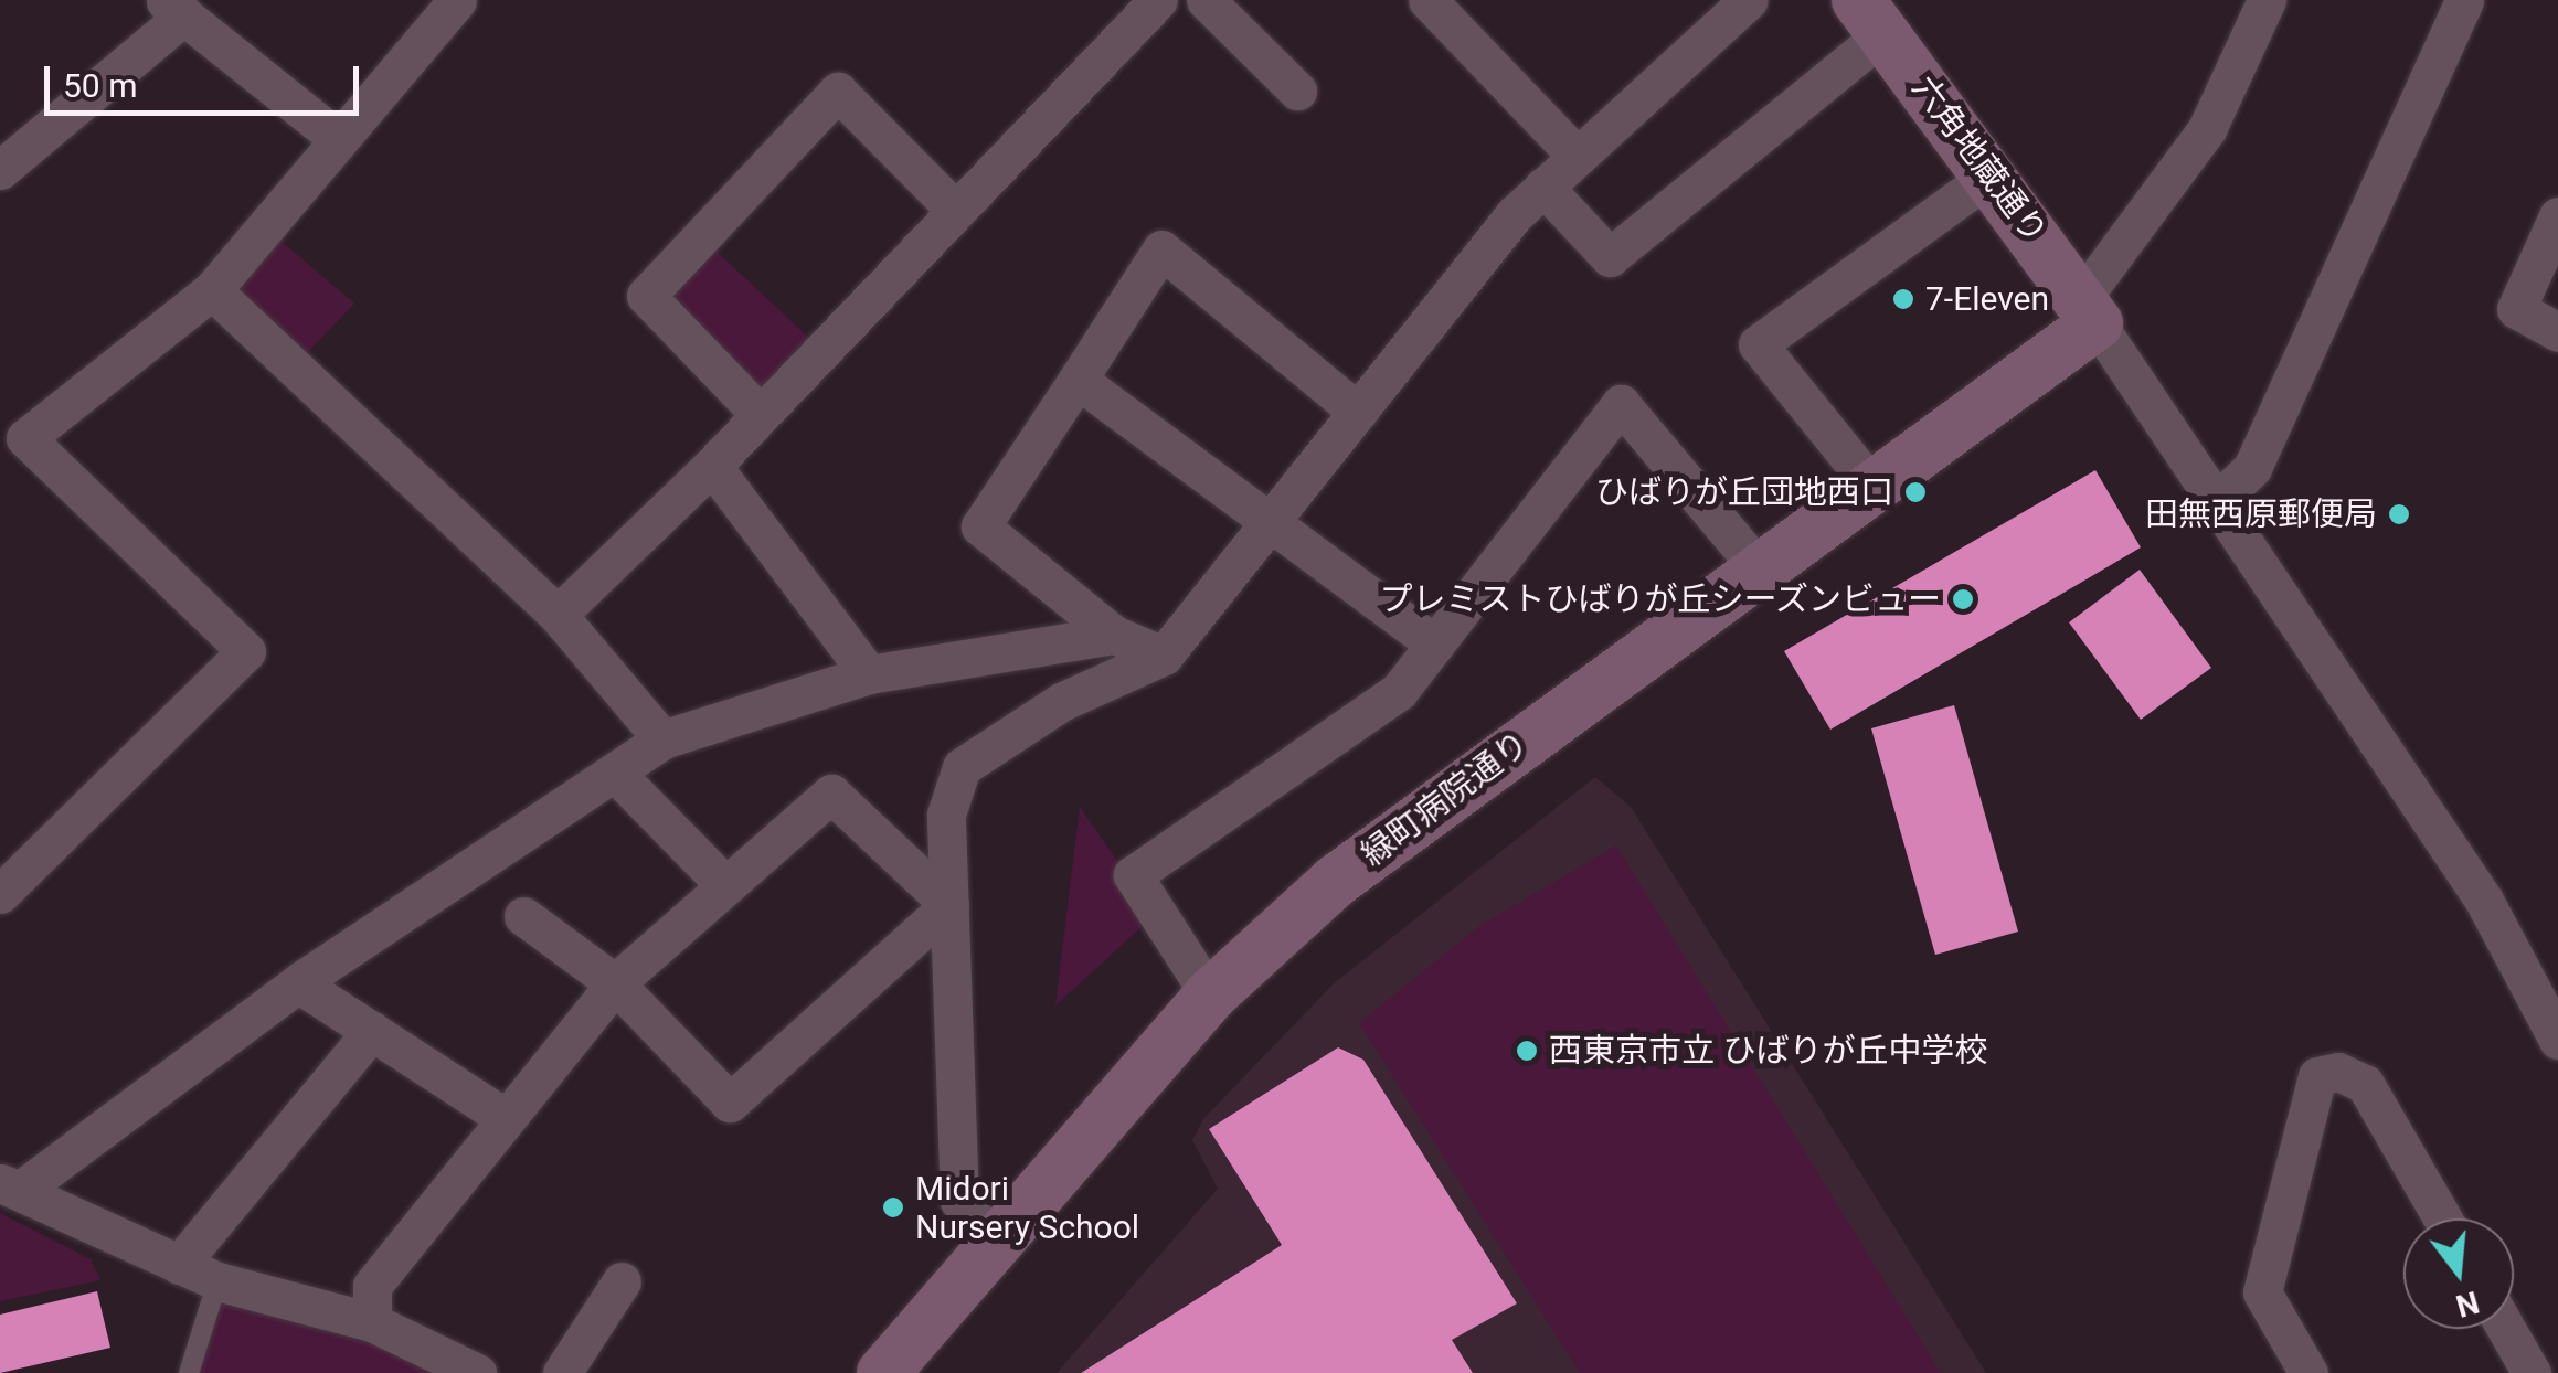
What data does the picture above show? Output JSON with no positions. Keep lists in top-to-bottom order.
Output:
{
  "streets": {
    "street": ["六角地蔵通り", "緑町病院通り"]
  },
  "crossings": [
    ["六角地蔵通り", "緑町病院通り"]
  ],
  "places": [
    "7-Eleven",
    "ひばりが丘団地西口",
    "田無西原郵便局",
    "プレミストひばりが丘シーズンビュー",
    "西東京市立 ひばりが丘中学校",
    "Midori Nursery School"
  ],
  "scale_bar": "50 m",
  "north": "bottom"
}
